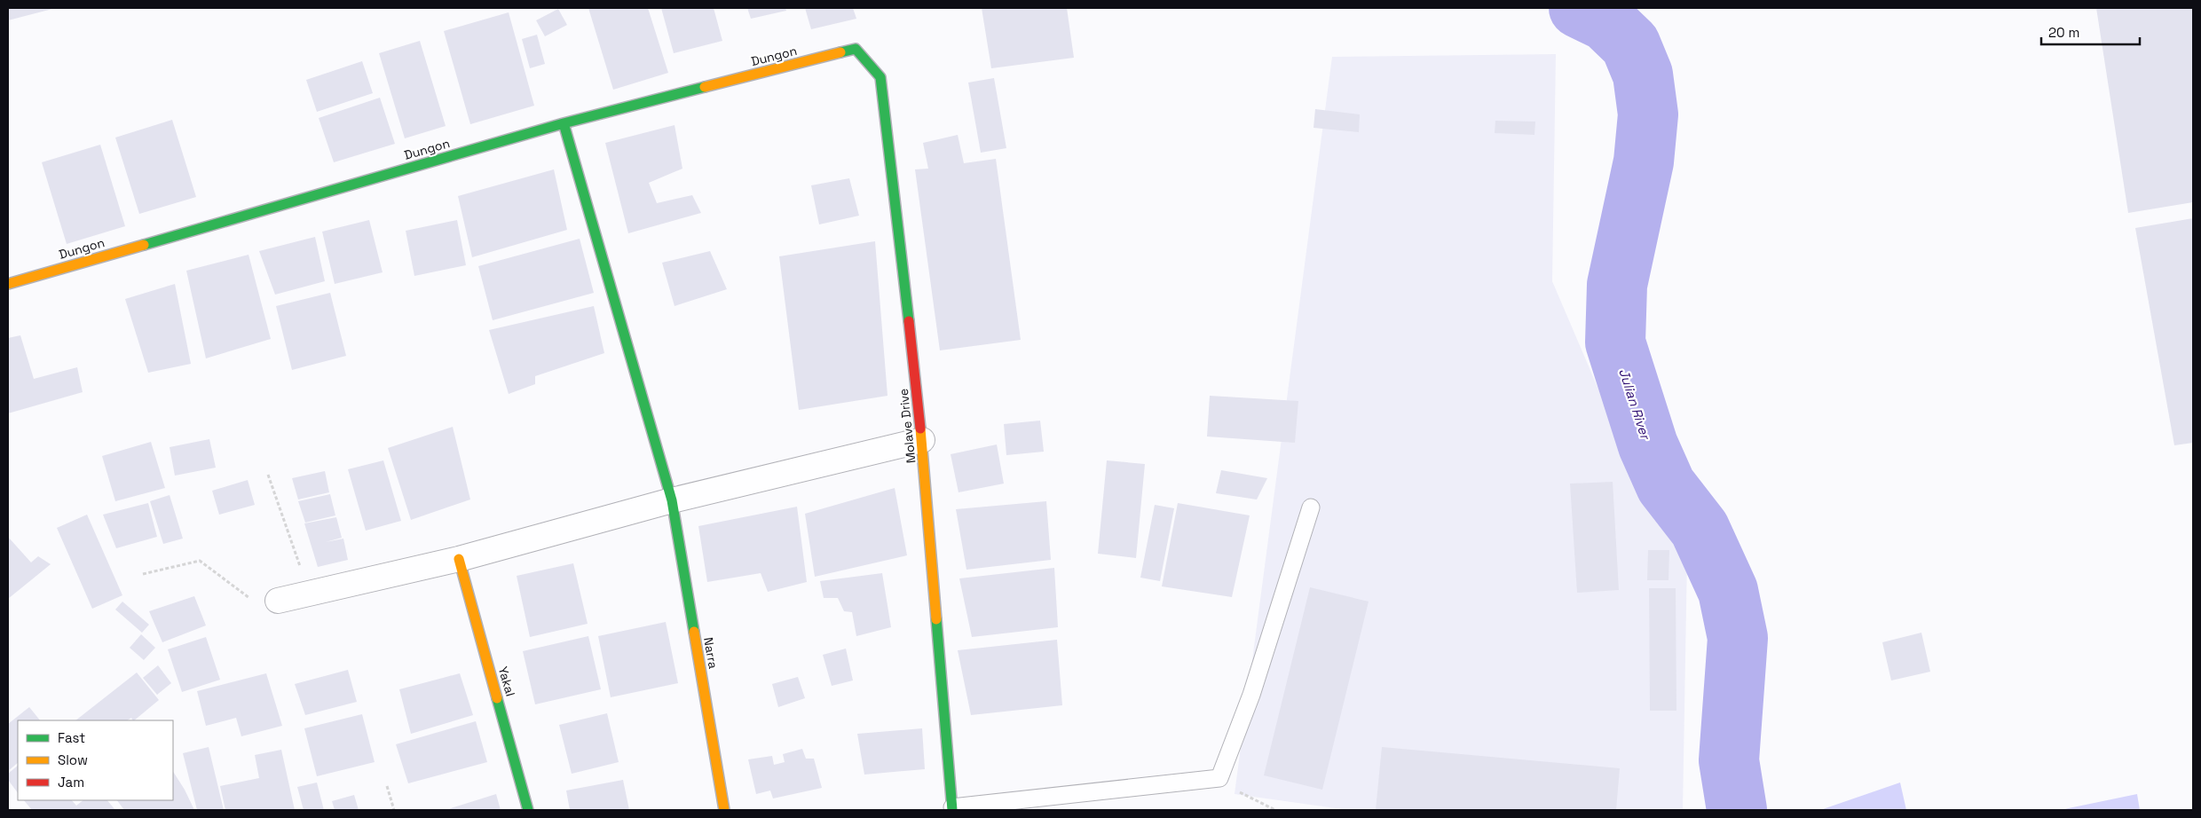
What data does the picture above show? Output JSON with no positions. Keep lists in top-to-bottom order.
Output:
{
  "streets": {
    "street": [
      "Dungon",
      "Molave Drive",
      "Narra",
      "Yakal"
    ]
  },
  "crossings": [
    ["Dungon", "Molave Drive"],
    ["Dungon", "Narra"]
  ],
  "water": ["Julian River"],
  "legend": ["Fast", "Slow", "Jam"],
  "scale_bar": "20 m"
}
